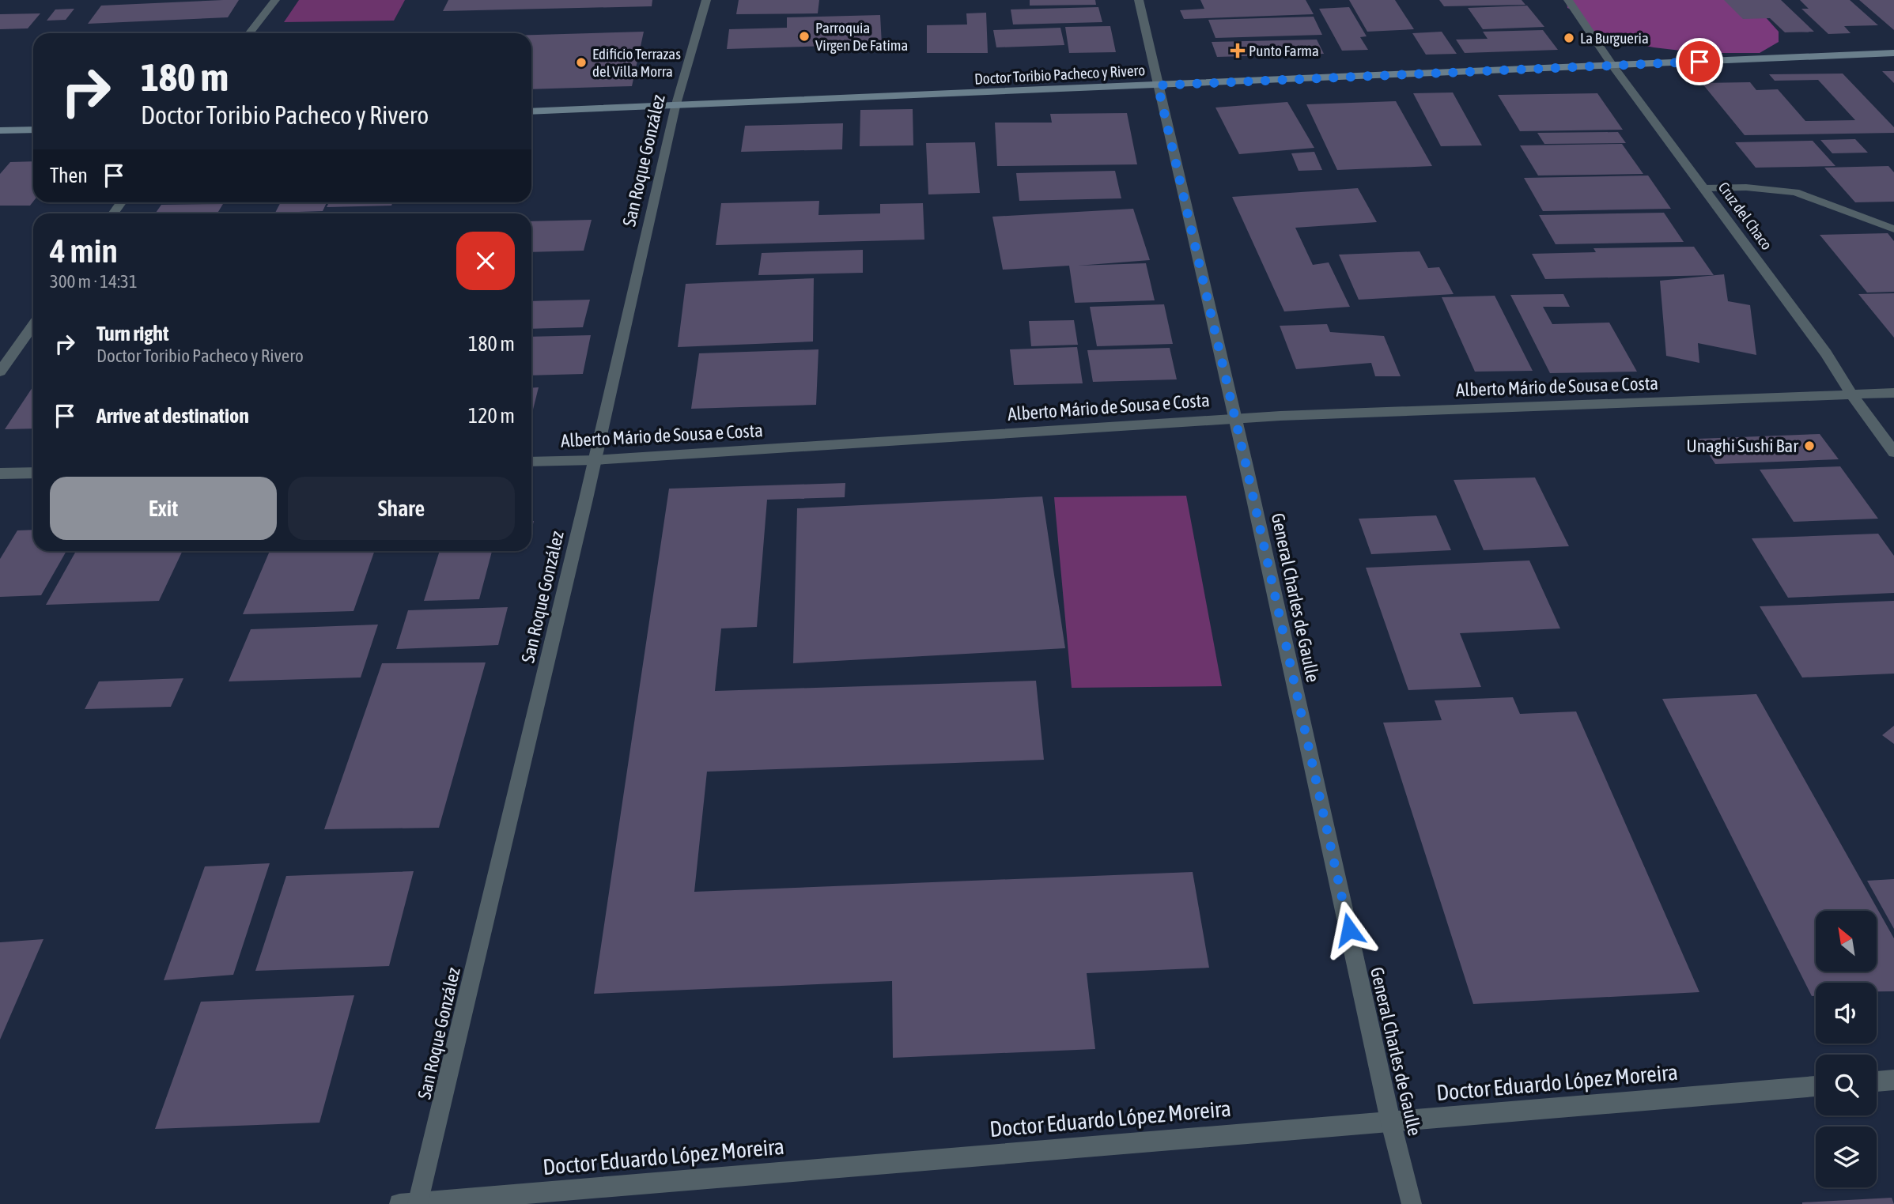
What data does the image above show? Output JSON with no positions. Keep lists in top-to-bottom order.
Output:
{
  "streets": {
    "main road": ["Doctor Toribio Pacheco y Rivero"],
    "street": [
      "San Roque González",
      "Cruz del Chaco",
      "Alberto Mário de Sousa e Costa",
      "General Charles de Gaulle",
      "Doctor Eduardo López Moreira"
    ]
  },
  "crossings": [
    ["Doctor Toribio Pacheco y Rivero", "San Roque González"],
    ["Doctor Toribio Pacheco y Rivero", "Cruz del Chaco"],
    ["Doctor Toribio Pacheco y Rivero", "General Charles de Gaulle"],
    ["San Roque González", "Alberto Mário de Sousa e Costa"],
    ["San Roque González", "Doctor Eduardo López Moreira"],
    ["Cruz del Chaco", "Alberto Mário de Sousa e Costa"],
    ["Alberto Mário de Sousa e Costa", "General Charles de Gaulle"],
    ["General Charles de Gaulle", "Doctor Eduardo López Moreira"]
  ],
  "places": {
    "other": [
      "Parroquia Virgen De Fatima",
      "La Burgueria",
      "Edificio Terrazas del Villa Morra",
      "Unaghi Sushi Bar"
    ],
    "health": ["Punto Farma"]
  },
  "north": "top left",
  "page": {
    "turn": ["180 m", "Doctor Toribio Pacheco y Rivero"],
    "then": "Then",
    "heading": ["4 min", "300 m · 14:31"],
    "list": [
      {
        "name": "Turn right",
        "note": "Doctor Toribio Pacheco y Rivero",
        "value": "180 m"
      },
      {
        "name": "Arrive at destination",
        "value": "120 m"
      }
    ],
    "buttons": ["Exit", "Share"]
  }
}
